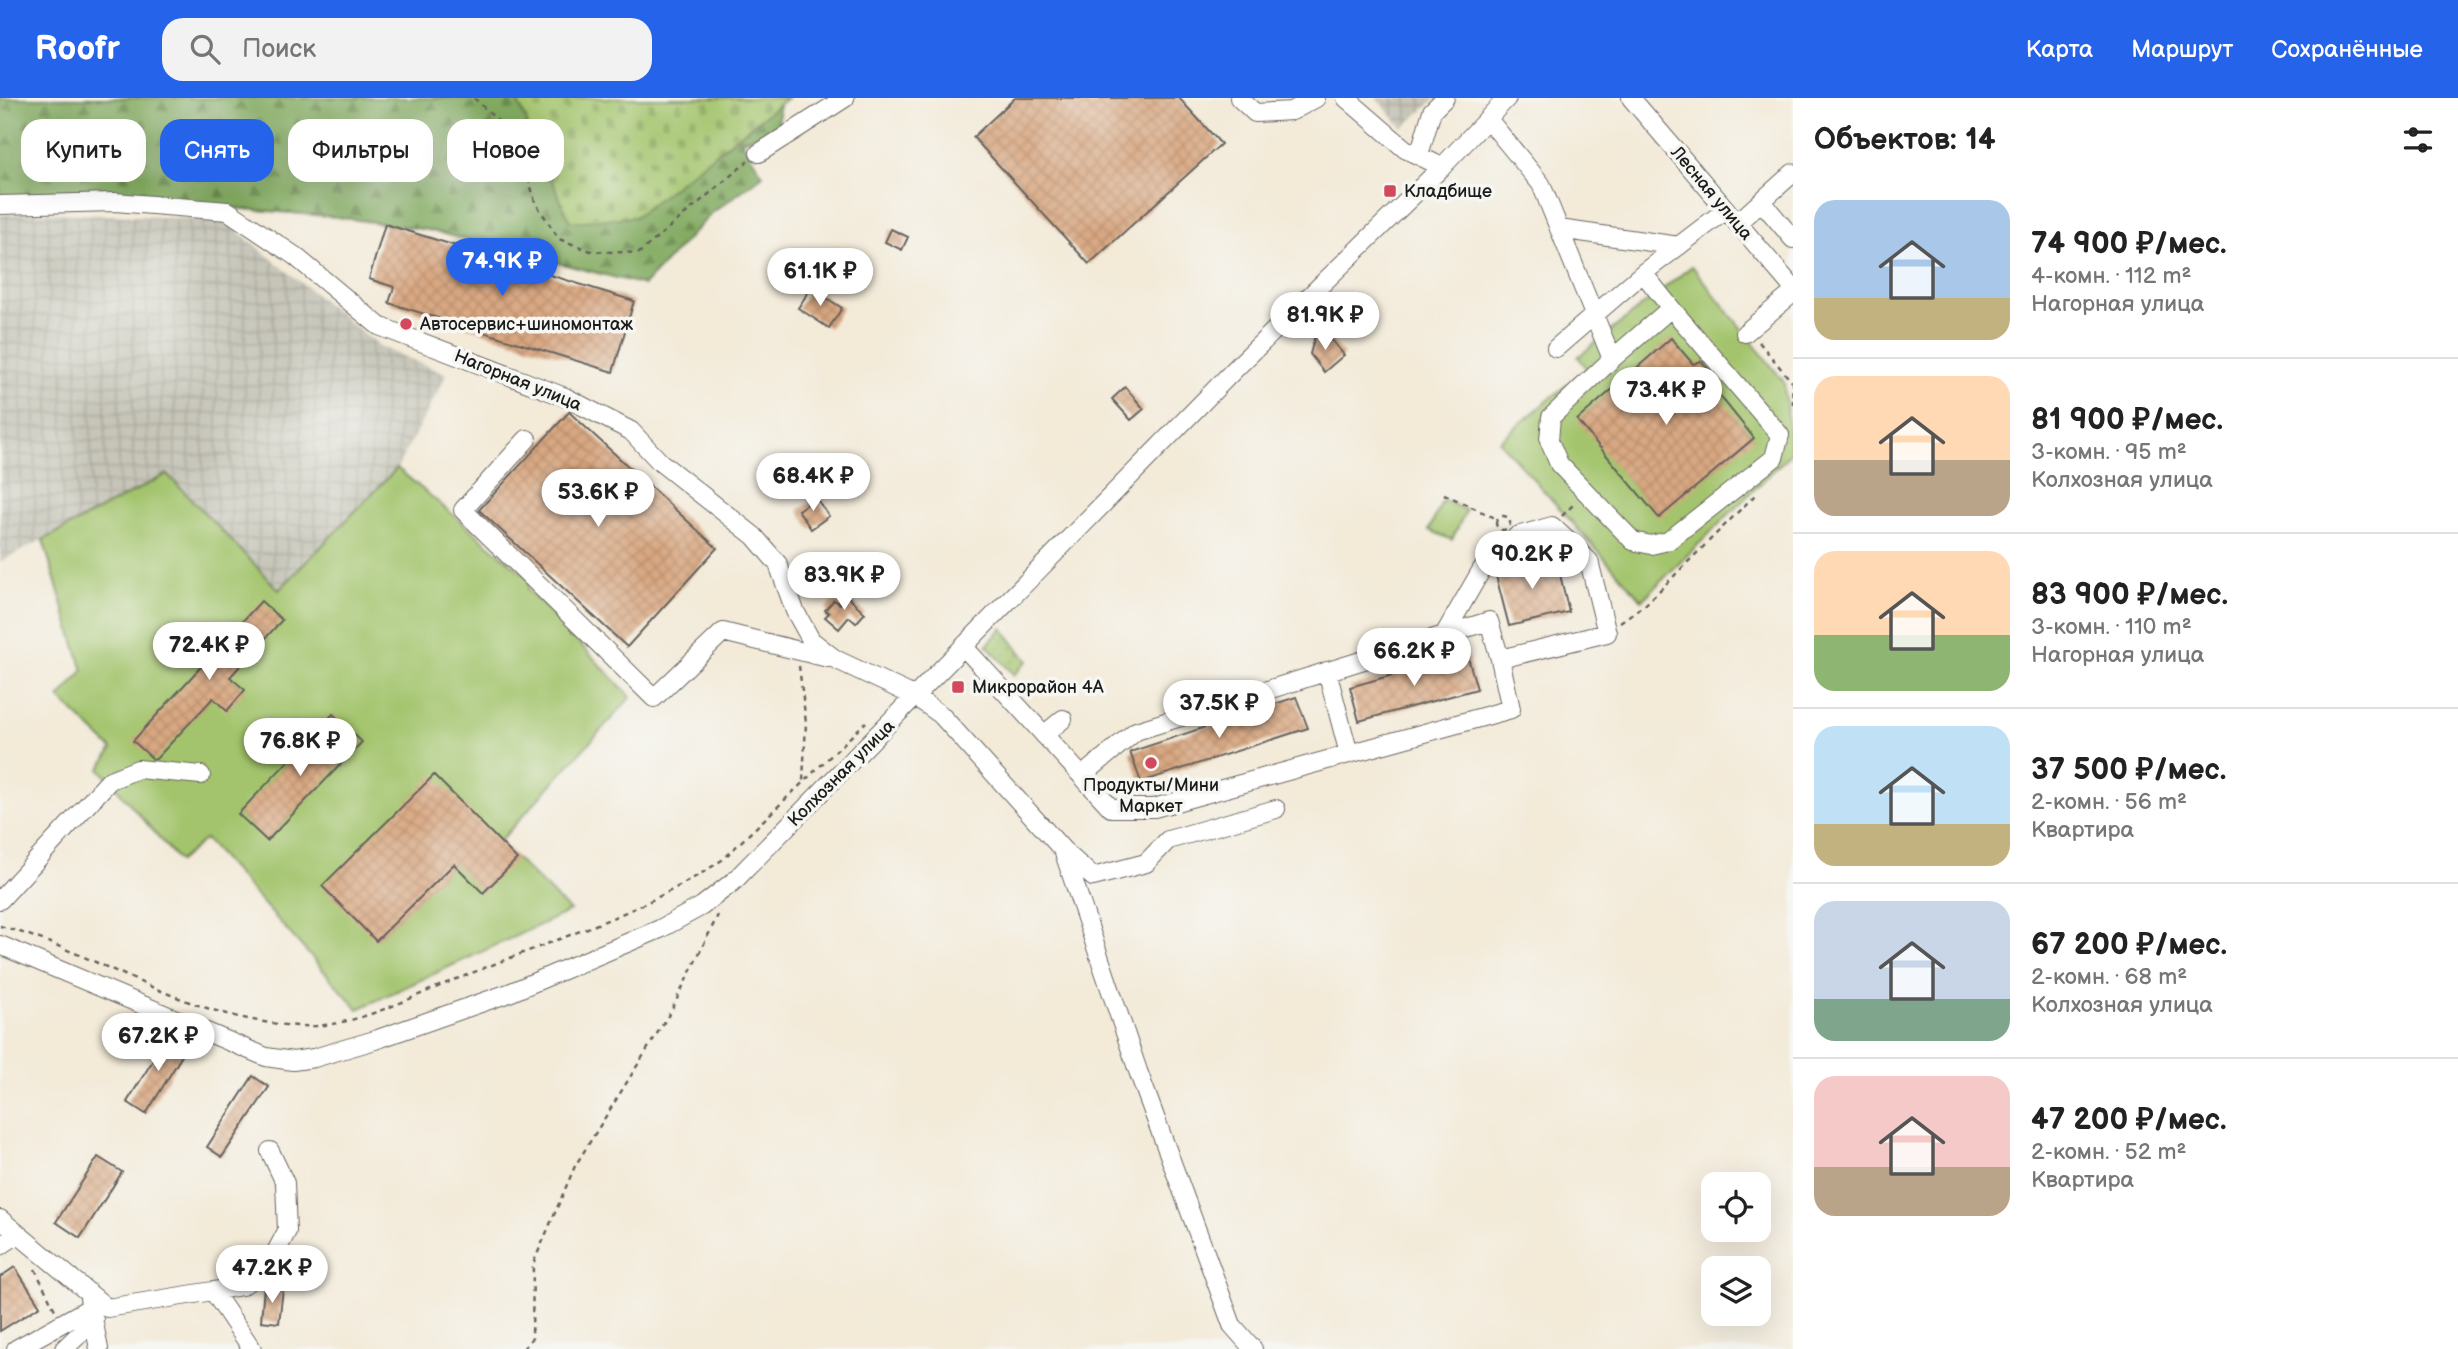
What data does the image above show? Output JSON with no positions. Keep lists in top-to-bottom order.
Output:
{
  "streets": {
    "street": ["Лесная улица", "Нагорная улица", "Колхозная улица"]
  },
  "crossings": [
    ["Нагорная улица", "Колхозная улица"]
  ],
  "places": {
    "transit": ["Кладбище", "Микрорайон 4А"],
    "other": ["Автосервис+шиномонтаж", "Продукты/Мини Маркет"]
  },
  "page": {
    "header": "Roofr",
    "search": "Поиск",
    "nav": ["Карта", "Маршрут", "Сохранённые"],
    "heading": "Объектов: 14",
    "chip": [
      "Купить",
      "Снять",
      "Фильтры",
      "Новое"
    ],
    "list": [
      {
        "name": "74 900 ₽/мес.",
        "note": "4-комн. · 112 m² · Нагорная улица"
      },
      {
        "name": "81 900 ₽/мес.",
        "note": "3-комн. · 95 m² · Колхозная улица"
      },
      {
        "name": "83 900 ₽/мес.",
        "note": "3-комн. · 110 m² · Нагорная улица"
      },
      {
        "name": "37 500 ₽/мес.",
        "note": "2-комн. · 56 m² · Квартира"
      },
      {
        "name": "67 200 ₽/мес.",
        "note": "2-комн. · 68 m² · Колхозная улица"
      },
      {
        "name": "47 200 ₽/мес.",
        "note": "2-комн. · 52 m² · Квартира"
      }
    ],
    "price": [
      "74.9K ₽",
      "61.1K ₽",
      "81.9K ₽",
      "73.4K ₽",
      "68.4K ₽",
      "53.6K ₽",
      "90.2K ₽",
      "83.9K ₽",
      "72.4K ₽",
      "66.2K ₽",
      "37.5K ₽",
      "76.8K ₽",
      "67.2K ₽",
      "47.2K ₽"
    ]
  }
}
